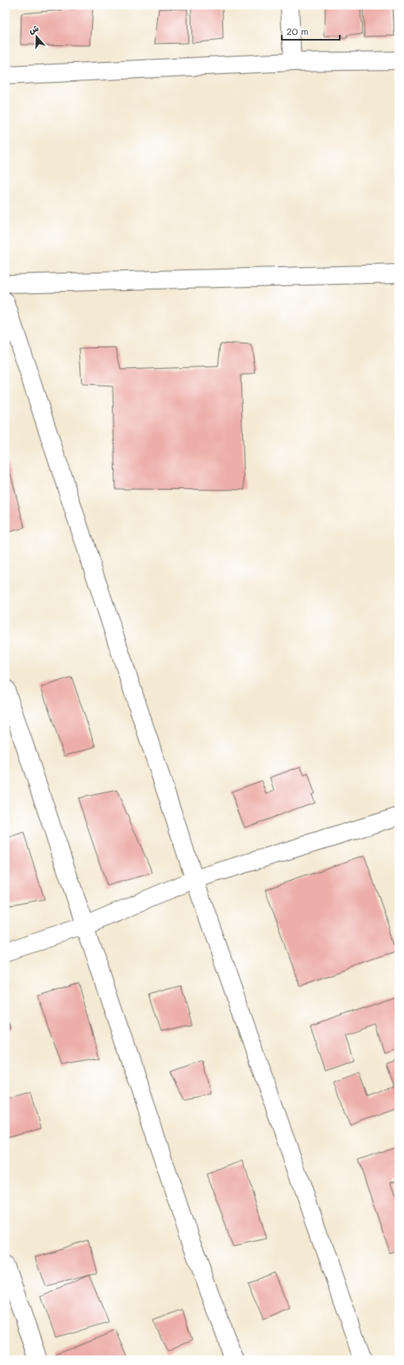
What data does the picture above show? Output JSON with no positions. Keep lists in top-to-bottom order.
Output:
{
  "scale_bar": "20 m",
  "north": "top"
}
